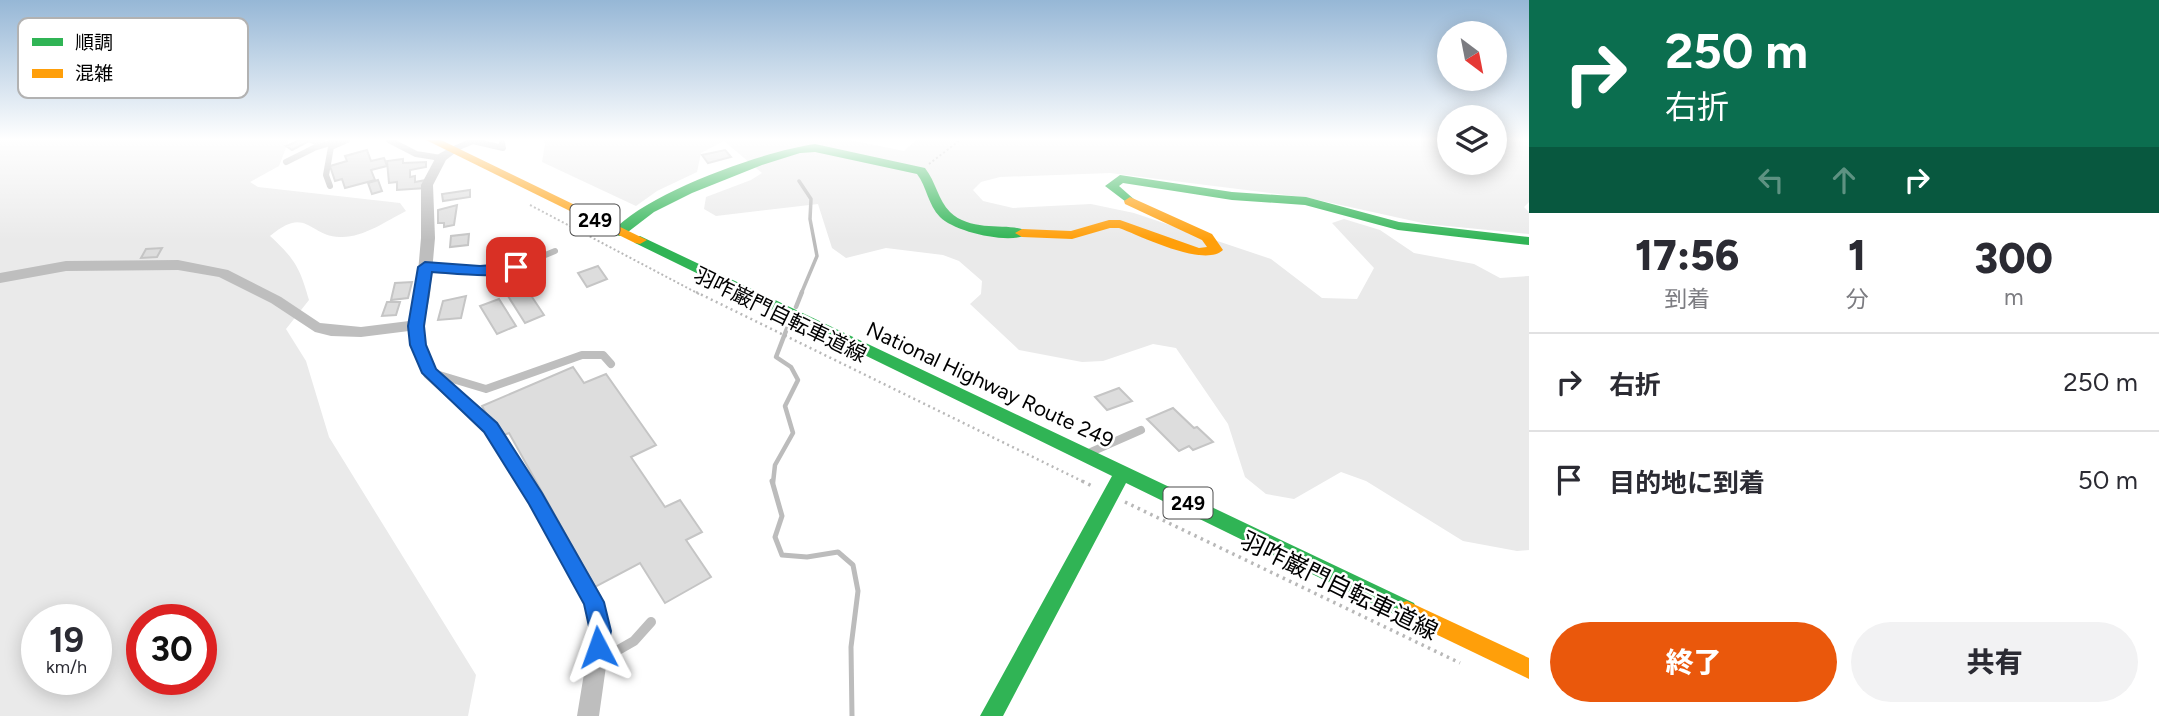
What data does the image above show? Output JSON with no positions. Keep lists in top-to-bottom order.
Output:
{
  "streets": {
    "main road": ["249", "National Highway Route 249"],
    "path": ["羽咋巌門自転車道線"]
  },
  "legend": ["順調", "混雑"],
  "north": "bottom right",
  "page": {
    "turn": ["250 m", "右折"],
    "eta": [
      "17:56",
      "到着",
      "1",
      "分",
      "300",
      "m"
    ],
    "list": [
      {
        "name": "右折",
        "value": "250 m"
      },
      {
        "name": "目的地に到着",
        "value": "50 m"
      }
    ],
    "speed": "19 km/h",
    "limit": "30",
    "buttons": ["終了", "共有"]
  }
}
